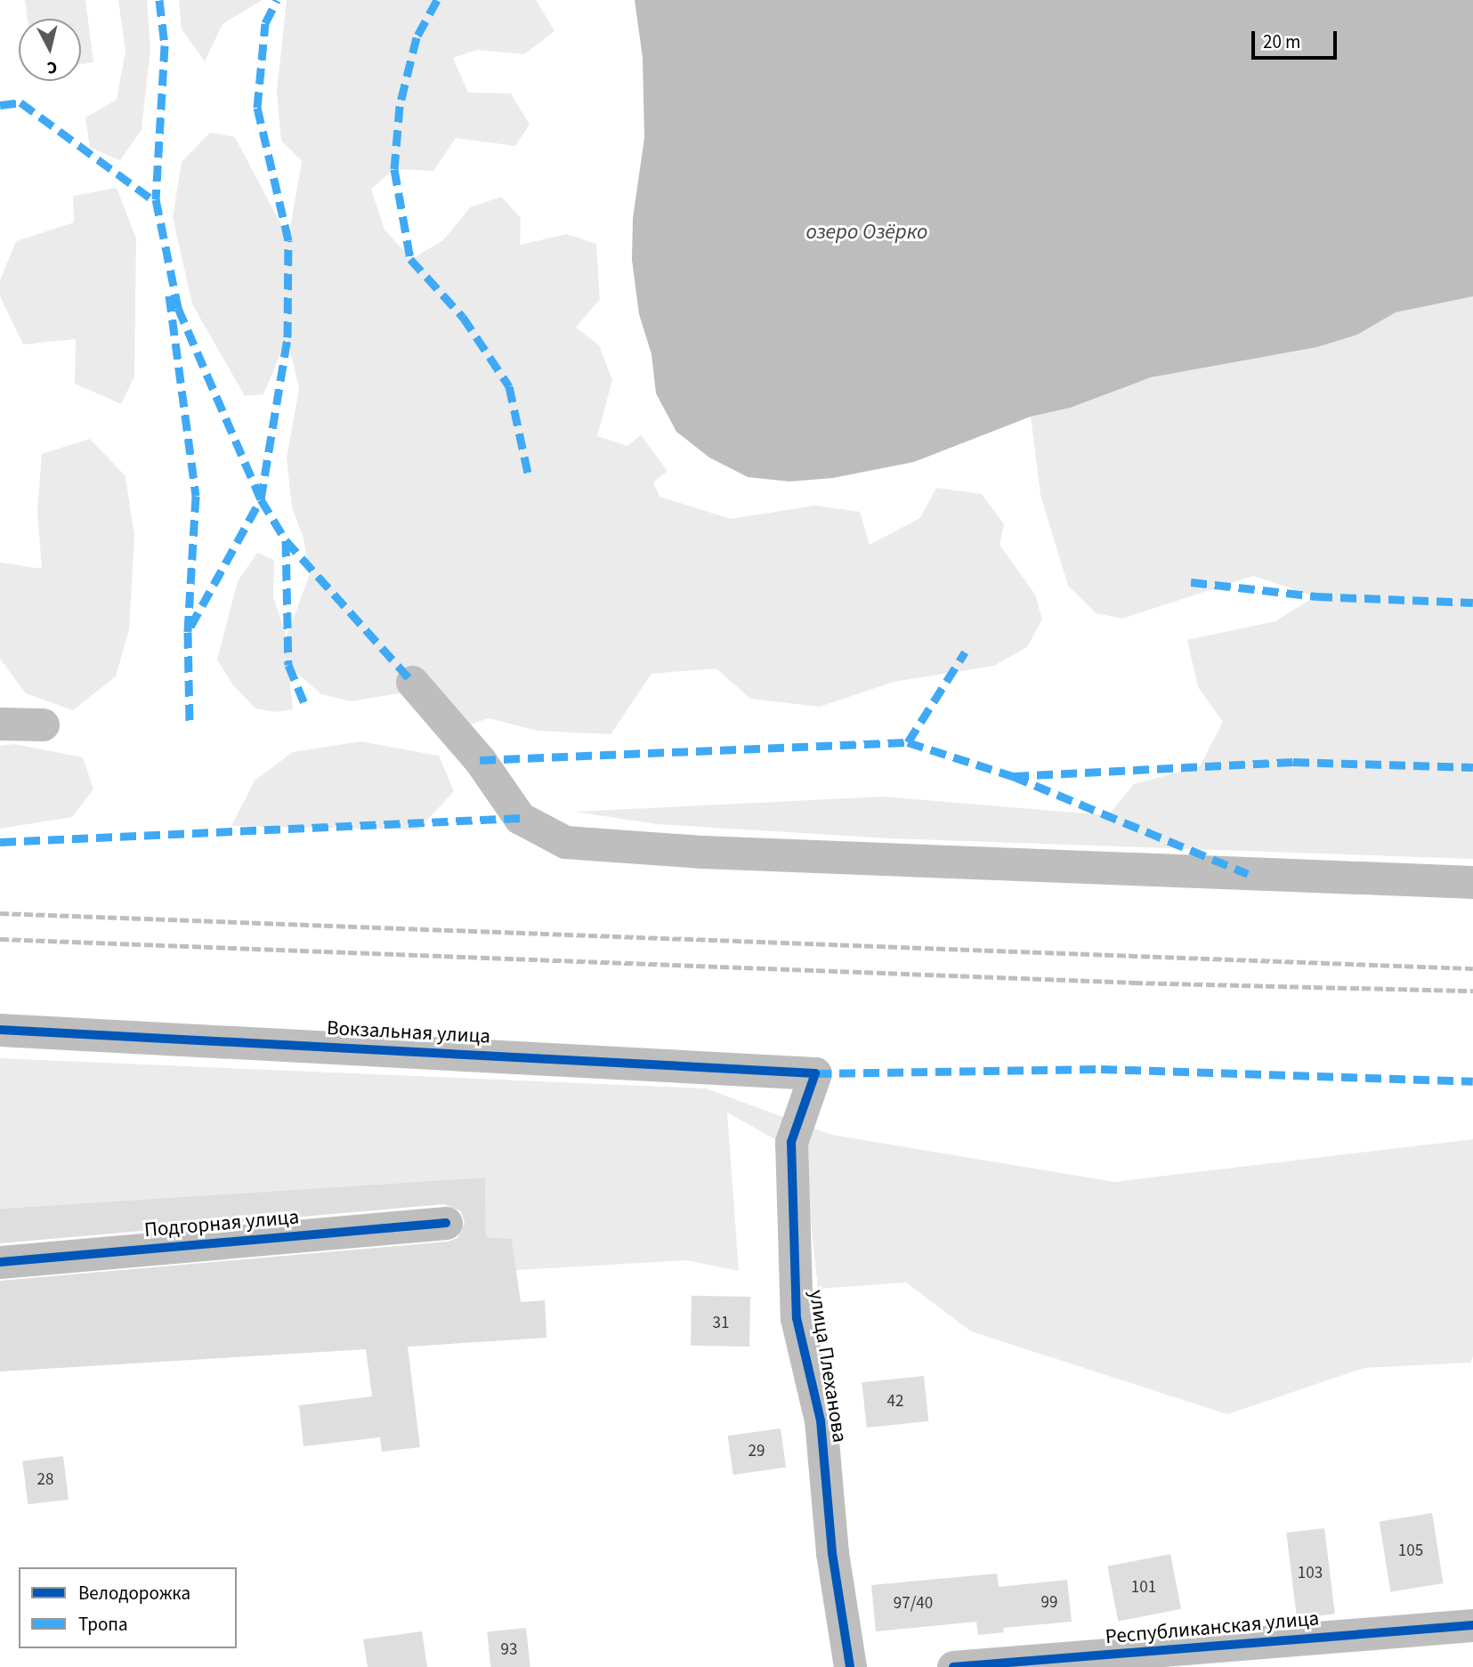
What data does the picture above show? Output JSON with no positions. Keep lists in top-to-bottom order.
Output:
{
  "streets": {
    "street": [
      "Вокзальная улица",
      "Подгорная улица",
      "улица Плеханова",
      "Республиканская улица"
    ]
  },
  "crossings": [
    ["Вокзальная улица", "улица Плеханова"]
  ],
  "water": ["озеро Озёрко"],
  "house_numbers": [
    "31",
    "42",
    "29",
    "28",
    "105",
    "103",
    "101",
    "99",
    "97/40",
    "93"
  ],
  "legend": ["Велодорожка", "Тропа"],
  "scale_bar": "20 m",
  "north": "bottom"
}
